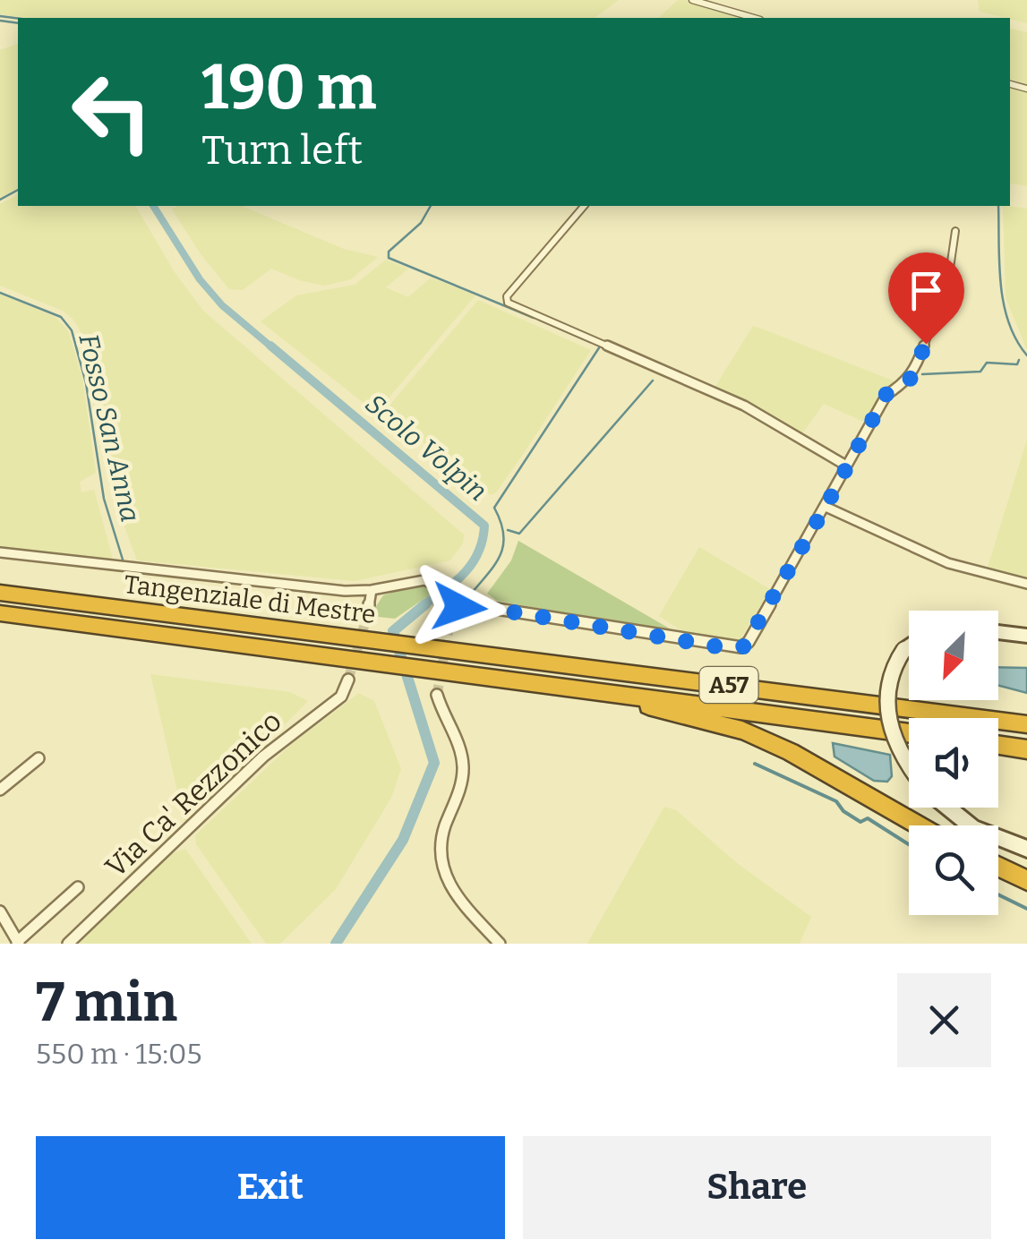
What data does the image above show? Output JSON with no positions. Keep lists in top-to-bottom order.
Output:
{
  "streets": {
    "highway": ["Tangenziale di Mestre", "A57"],
    "street": ["Via Ca' Rezzonico"]
  },
  "crossings": [
    ["Tangenziale di Mestre", "A57"]
  ],
  "water": ["Fosso San Anna", "Scolo Volpin"],
  "north": "bottom left",
  "page": {
    "turn": ["190 m", "Turn left"],
    "heading": ["7 min", "550 m · 15:05"],
    "buttons": ["Exit", "Share"]
  }
}
